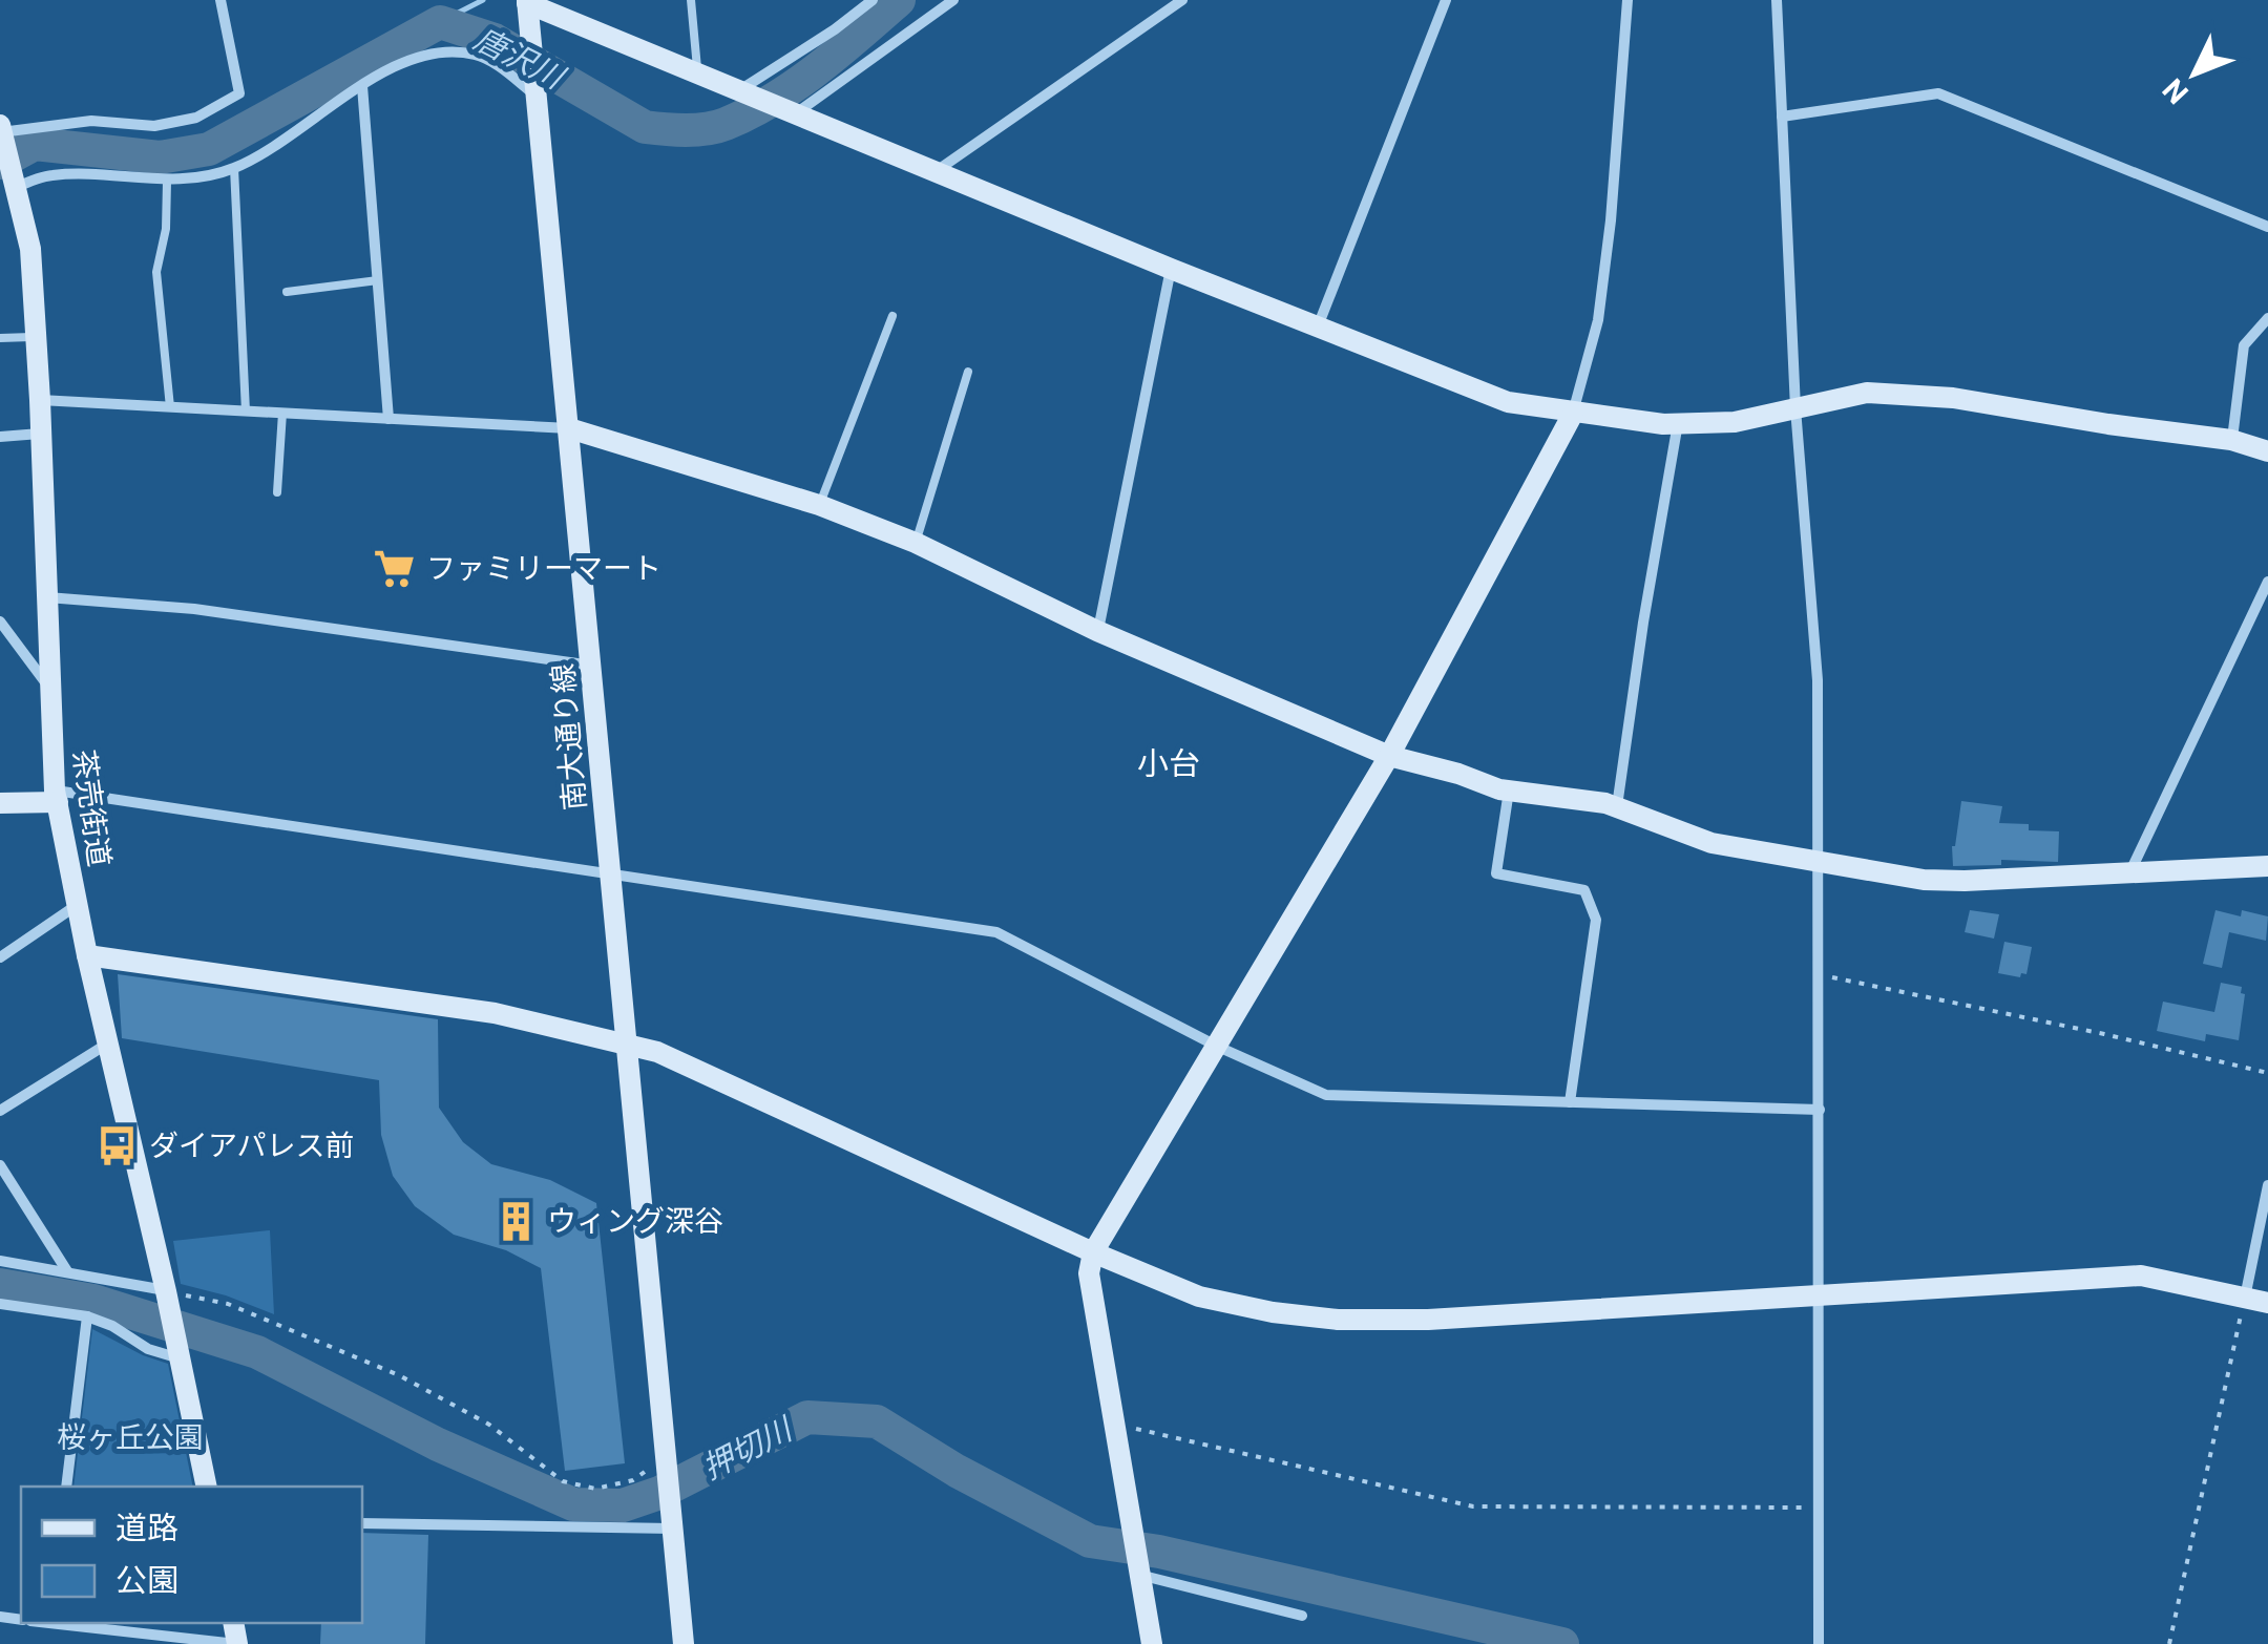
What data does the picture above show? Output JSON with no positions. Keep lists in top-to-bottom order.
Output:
{
  "streets": {
    "street": ["南大通り線", "茶売街道"]
  },
  "districts": ["小台"],
  "water": ["唐沢川", "押切川"],
  "parks": ["桜ヶ丘公園"],
  "places": {
    "supermarket": ["ファミリーマート"],
    "bus stop": ["ダイアパレス前"],
    "building": ["ウィング深谷"]
  },
  "legend": ["道路", "公園"],
  "north": "bottom left"
}
